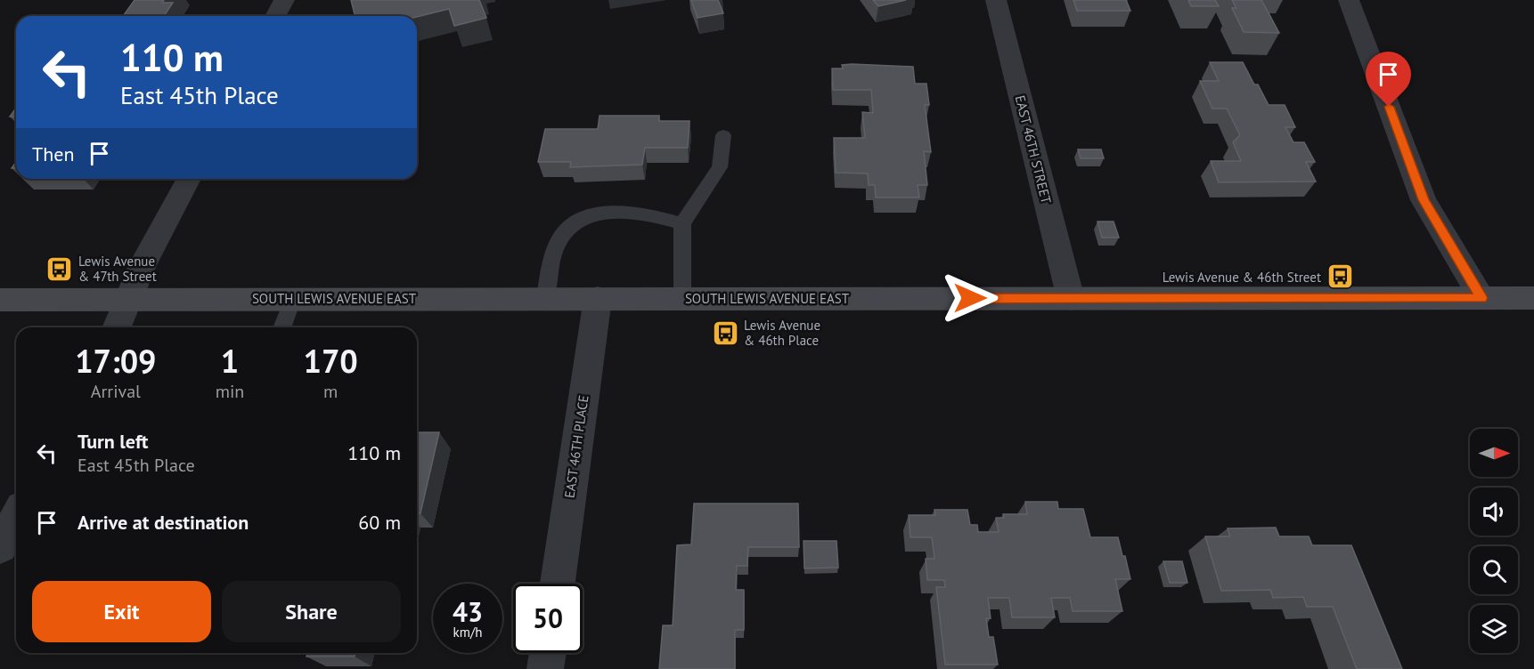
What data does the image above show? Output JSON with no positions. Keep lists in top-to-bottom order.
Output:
{
  "streets": {
    "main road": ["SOUTH LEWIS AVENUE EAST"],
    "street": ["EAST 46TH STREET", "EAST 46TH PLACE"]
  },
  "crossings": [
    ["EAST 46TH STREET", "SOUTH LEWIS AVENUE EAST"],
    ["SOUTH LEWIS AVENUE EAST", "EAST 46TH PLACE"]
  ],
  "places": {
    "bus stop": ["Lewis Avenue & 47th Street", "Lewis Avenue & 46th Street", "Lewis Avenue & 46th Place"]
  },
  "north": "right",
  "page": {
    "turn": ["110 m", "East 45th Place"],
    "then": "Then",
    "eta": [
      "17:09",
      "Arrival",
      "1",
      "min",
      "170",
      "m"
    ],
    "list": [
      {
        "name": "Turn left",
        "note": "East 45th Place",
        "value": "110 m"
      },
      {
        "name": "Arrive at destination",
        "value": "60 m"
      }
    ],
    "buttons": ["Exit", "Share"],
    "speed": "43 km/h",
    "limit": "50"
  }
}
